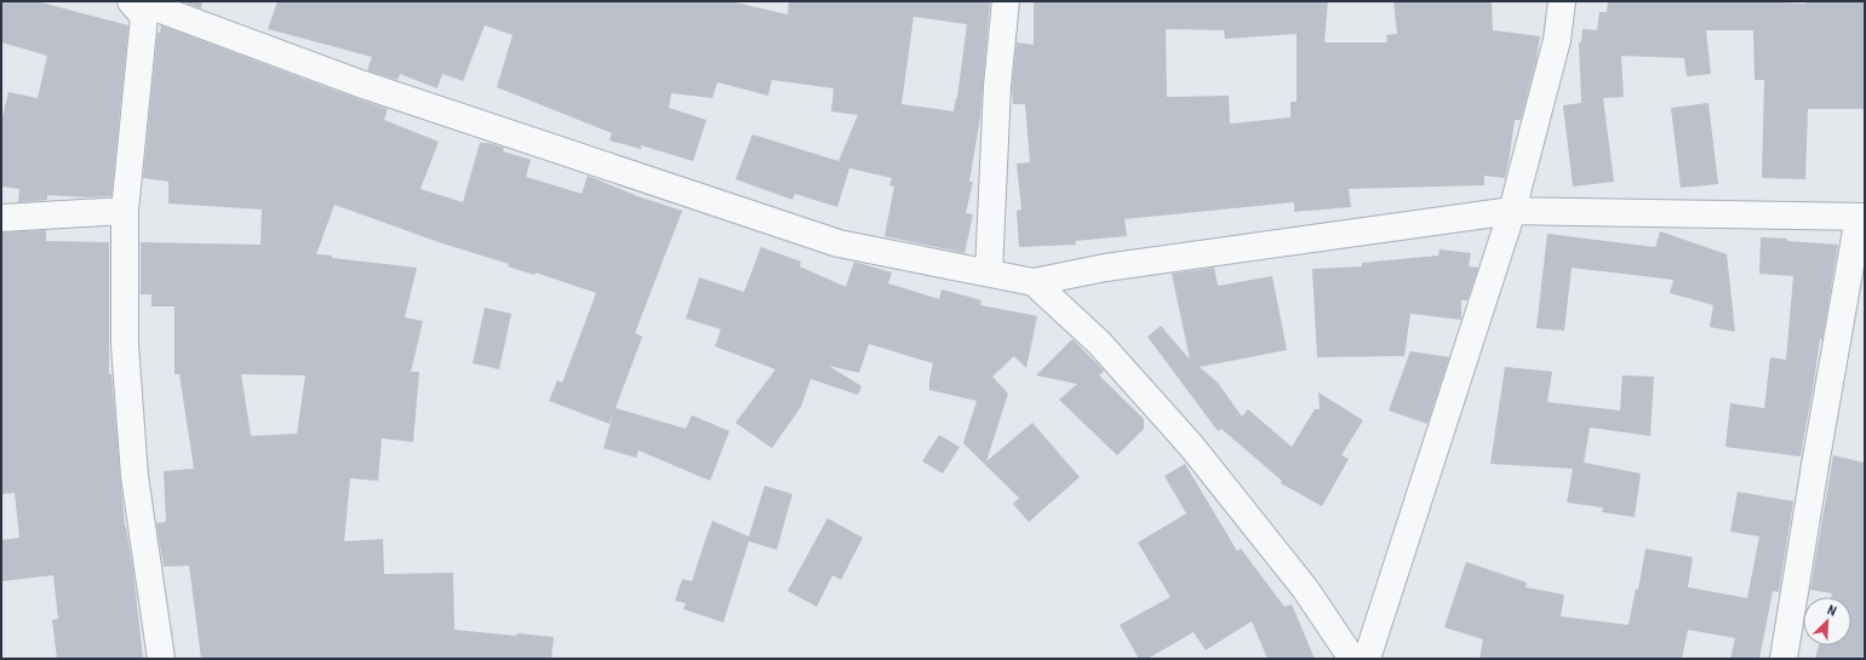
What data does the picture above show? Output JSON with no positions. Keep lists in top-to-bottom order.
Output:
{
  "north": "top right"
}
